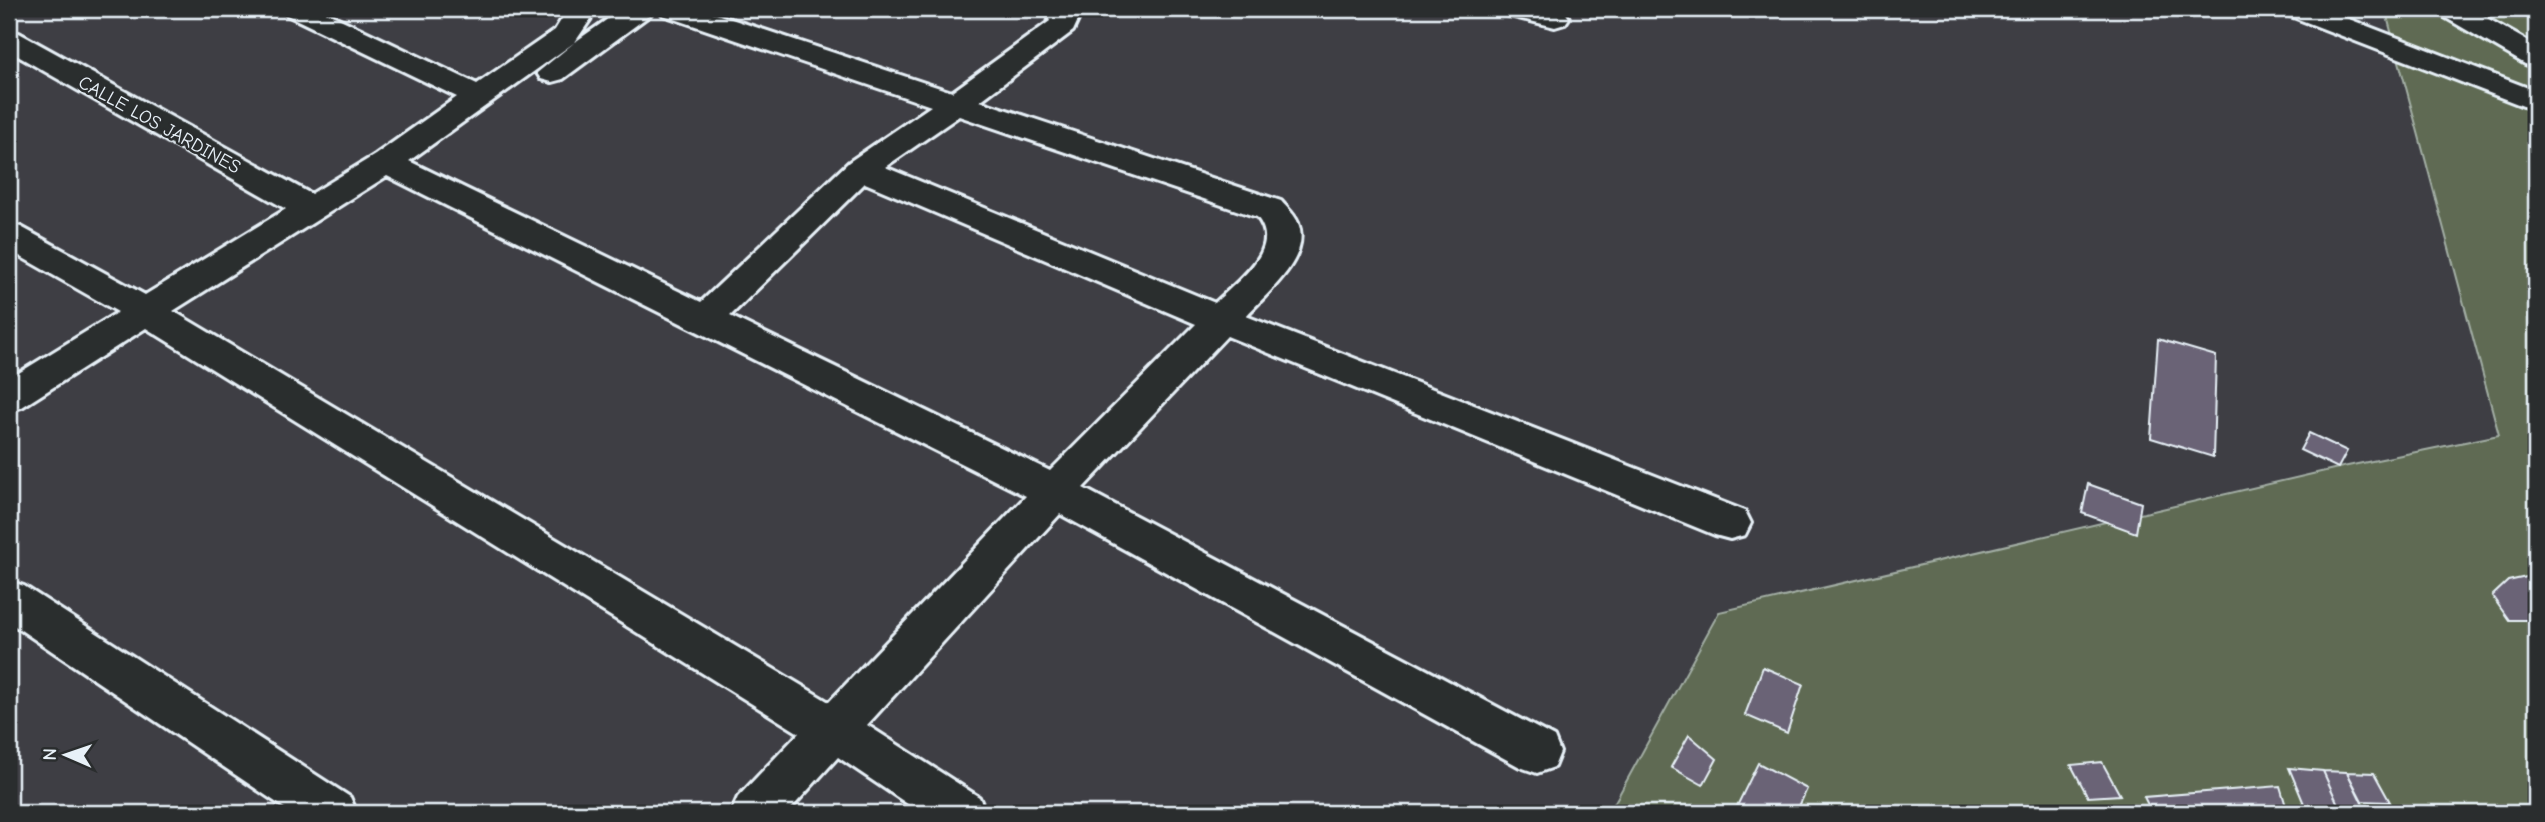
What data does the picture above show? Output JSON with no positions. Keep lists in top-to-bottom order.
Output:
{
  "streets": {
    "street": ["CALLE LOS JARDINES"]
  },
  "north": "left"
}
